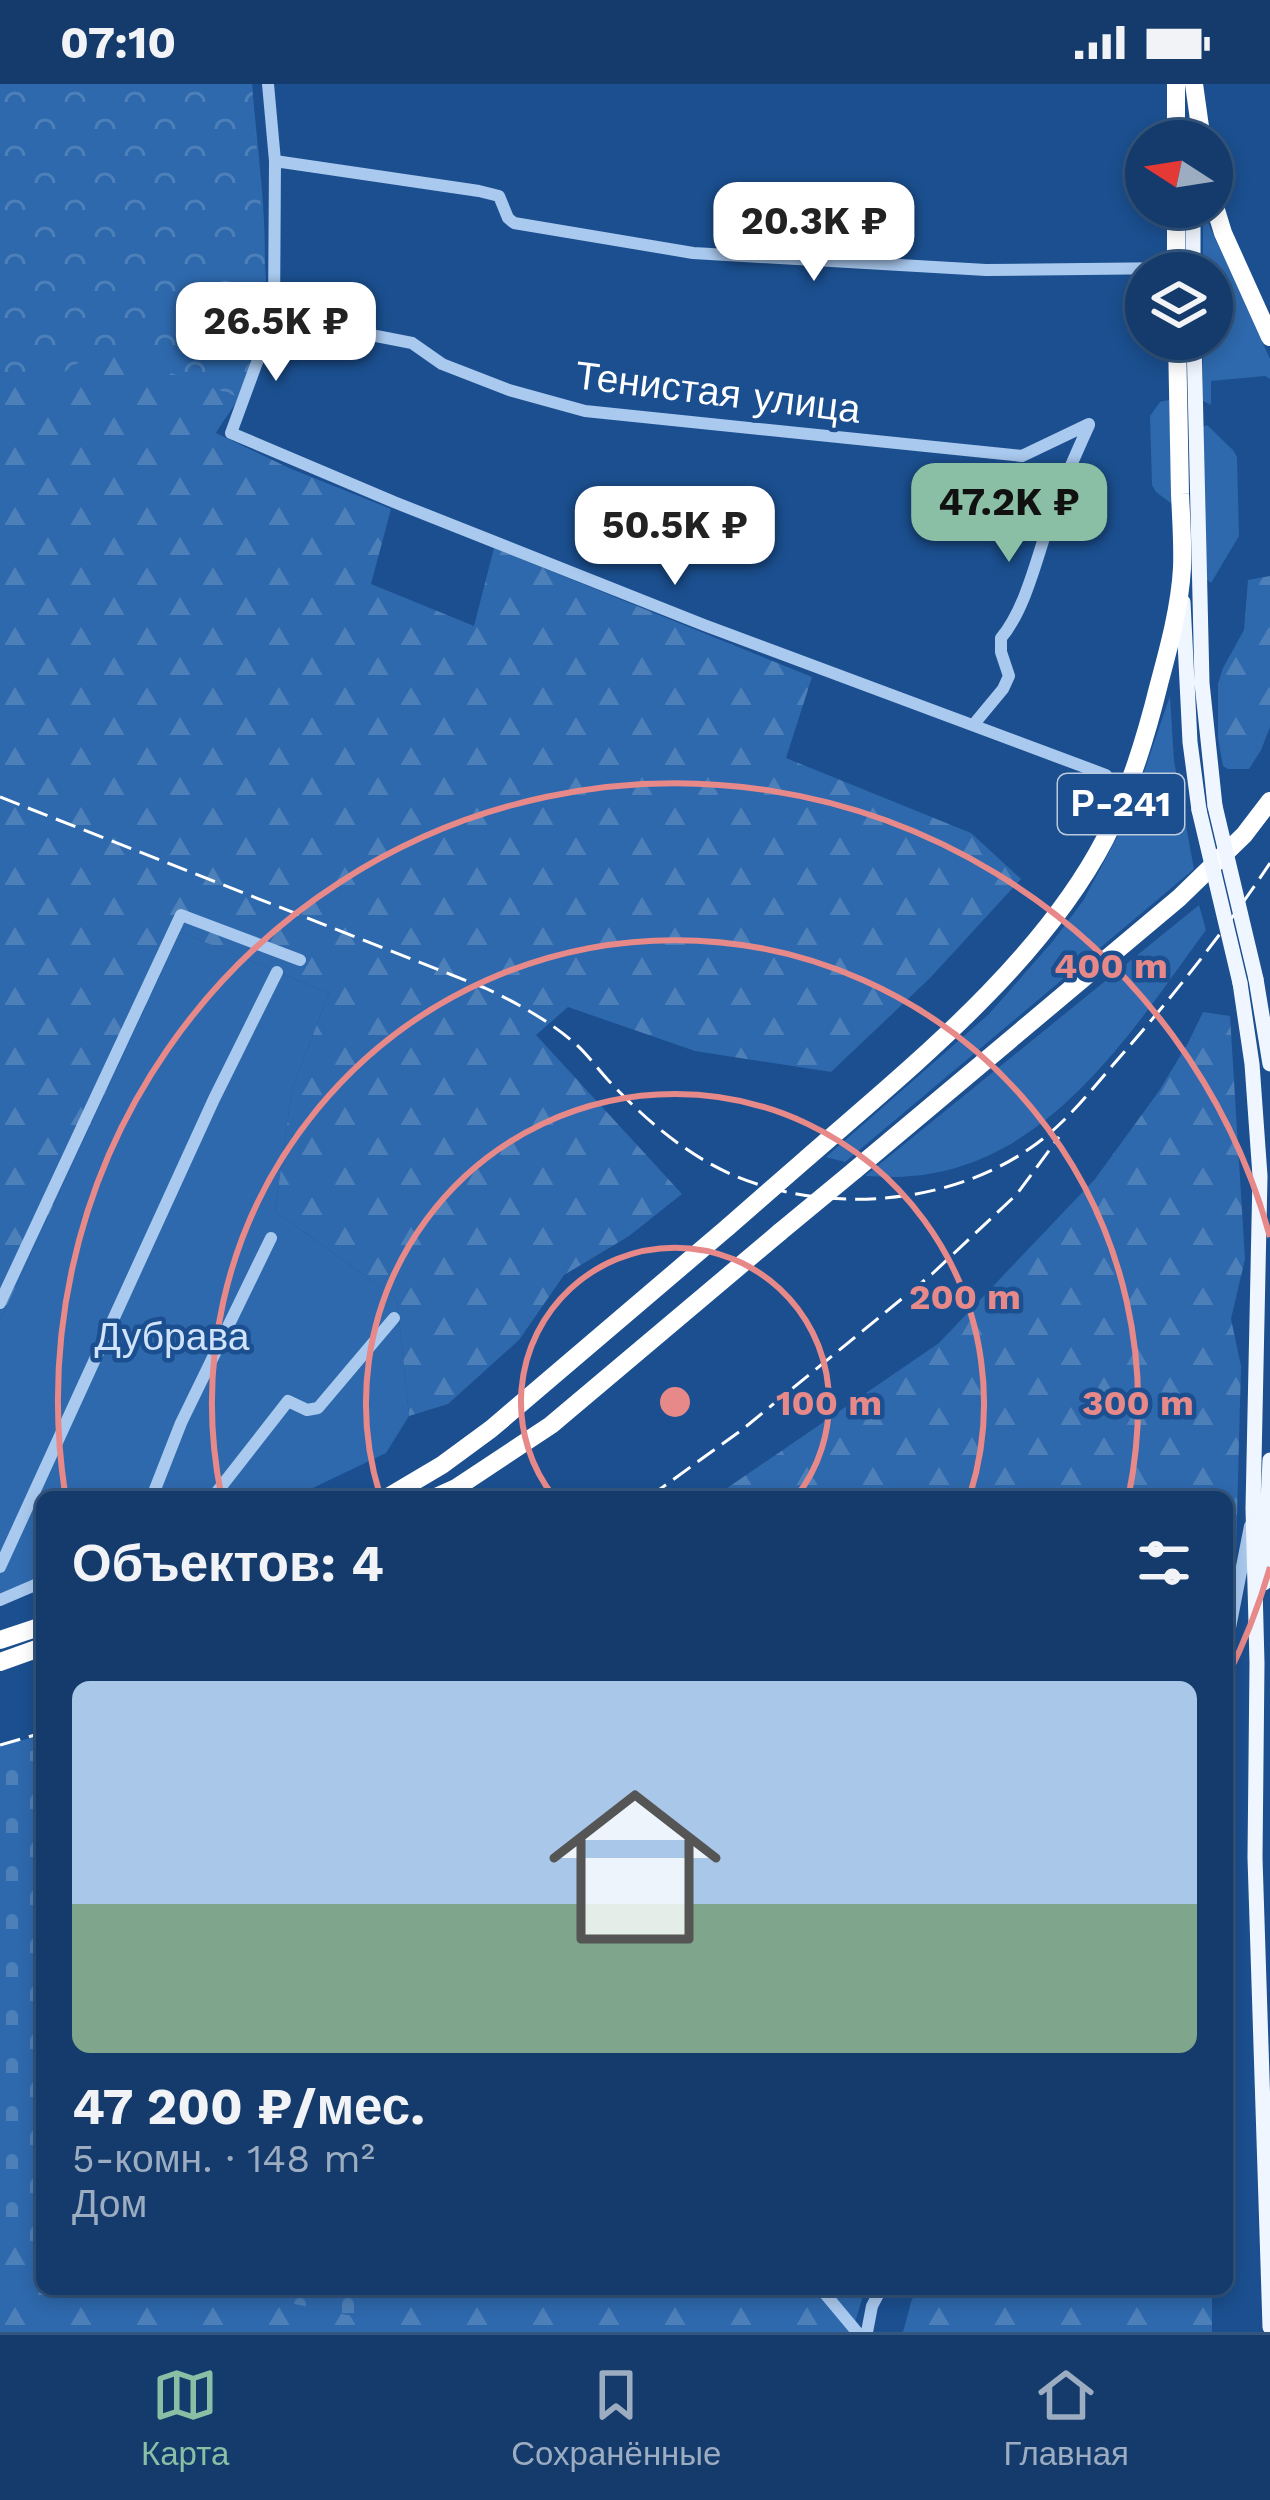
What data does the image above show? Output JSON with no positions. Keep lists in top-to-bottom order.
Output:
{
  "streets": {
    "highway": ["Р-241"],
    "street": ["Тенистая улица"]
  },
  "parks": ["Дубрава"],
  "north": "left",
  "page": {
    "status": "07:10",
    "price": [
      "20.3K ₽",
      "26.5K ₽",
      "47.2K ₽",
      "50.5K ₽"
    ],
    "heading": "Объектов: 4",
    "list": [
      {
        "name": "47 200 ₽/мес.",
        "note": "5-комн. · 148 m² · Дом"
      }
    ],
    "tabs": ["Карта", "Сохранённые", "Главная"]
  },
  "rings": [
    "400 m",
    "200 m",
    "100 m",
    "300 m"
  ]
}
